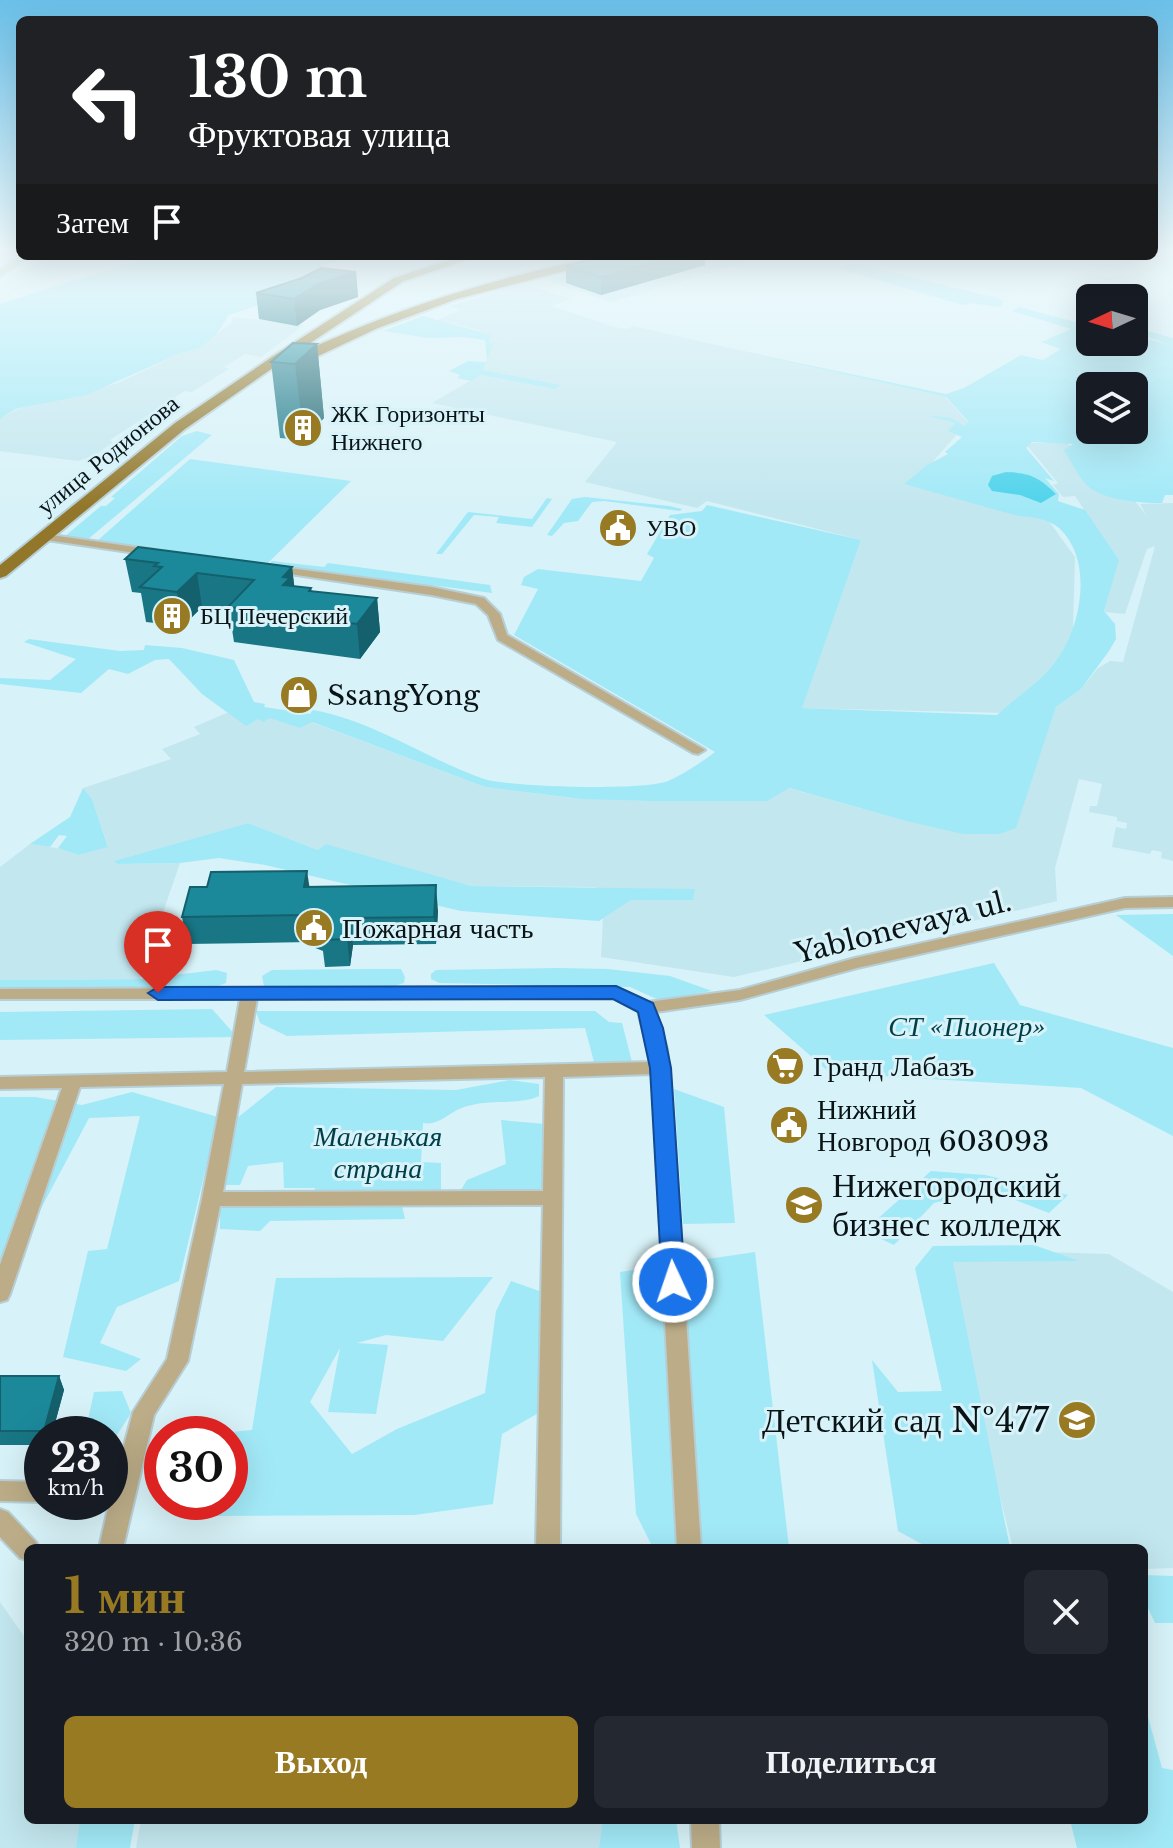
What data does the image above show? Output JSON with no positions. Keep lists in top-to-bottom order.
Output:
{
  "streets": {
    "main road": ["улица Родионова"],
    "street": ["Yablonevaya ul."]
  },
  "parks": ["СТ «Пионер»", "Маленькая страна"],
  "places": {
    "building": ["ЖК Горизонты Нижнего", "БЦ Печерский"],
    "public building": ["УВО", "Пожарная часть", "Нижний Новгород 603093"],
    "shop": ["SsangYong"],
    "supermarket": ["Гранд Лабазъ"],
    "school or university": ["Нижегородский бизнес колледж", "Детский сад №477"]
  },
  "north": "left",
  "page": {
    "turn": ["130 m", "Фруктовая улица"],
    "then": "Затем",
    "speed": "23 km/h",
    "limit": "30",
    "heading": ["1 мин", "320 m · 10:36"],
    "buttons": ["Выход", "Поделиться"]
  }
}
